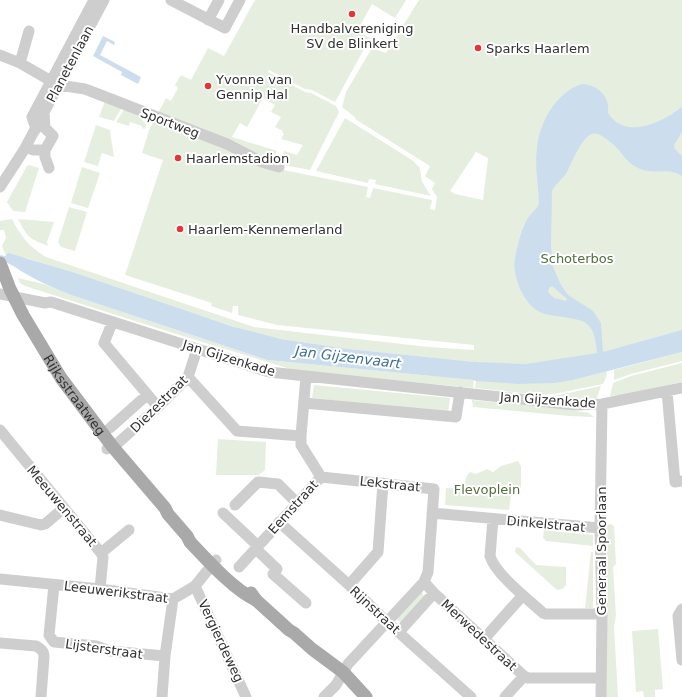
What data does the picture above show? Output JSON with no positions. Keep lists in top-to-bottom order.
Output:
{
  "streets": {
    "main road": ["Rijksstraatweg"],
    "street": [
      "Planetenlaan",
      "Sportweg",
      "Jan Gijzenkade",
      "Diezestraat",
      "Lekstraat",
      "Meeuwenstraat",
      "Eemstraat",
      "Dinkelstraat",
      "Generaal Spoorlaan",
      "Leeuwerikstraat",
      "Rijnstraat",
      "Merwedestraat",
      "Vergierdeweg",
      "Lijsterstraat"
    ]
  },
  "crossings": [
    ["Planetenlaan", "Sportweg"],
    ["Jan Gijzenkade", "Rijksstraatweg"],
    ["Jan Gijzenkade", "Diezestraat"],
    ["Jan Gijzenkade", "Eemstraat"],
    ["Jan Gijzenkade", "Generaal Spoorlaan"],
    ["Rijksstraatweg", "Diezestraat"],
    ["Rijksstraatweg", "Leeuwerikstraat"],
    ["Lekstraat", "Eemstraat"],
    ["Meeuwenstraat", "Leeuwerikstraat"],
    ["Eemstraat", "Rijnstraat"],
    ["Dinkelstraat", "Generaal Spoorlaan"],
    ["Leeuwerikstraat", "Vergierdeweg"],
    ["Leeuwerikstraat", "Lijsterstraat"],
    ["Rijnstraat", "Merwedestraat"]
  ],
  "water": ["Jan Gijzenvaart"],
  "parks": ["Schoterbos", "Flevoplein"],
  "places": [
    "Handbalvereniging SV de Blinkert",
    "Sparks Haarlem",
    "Yvonne van Gennip Hal",
    "Haarlemstadion",
    "Haarlem-Kennemerland"
  ]
}
